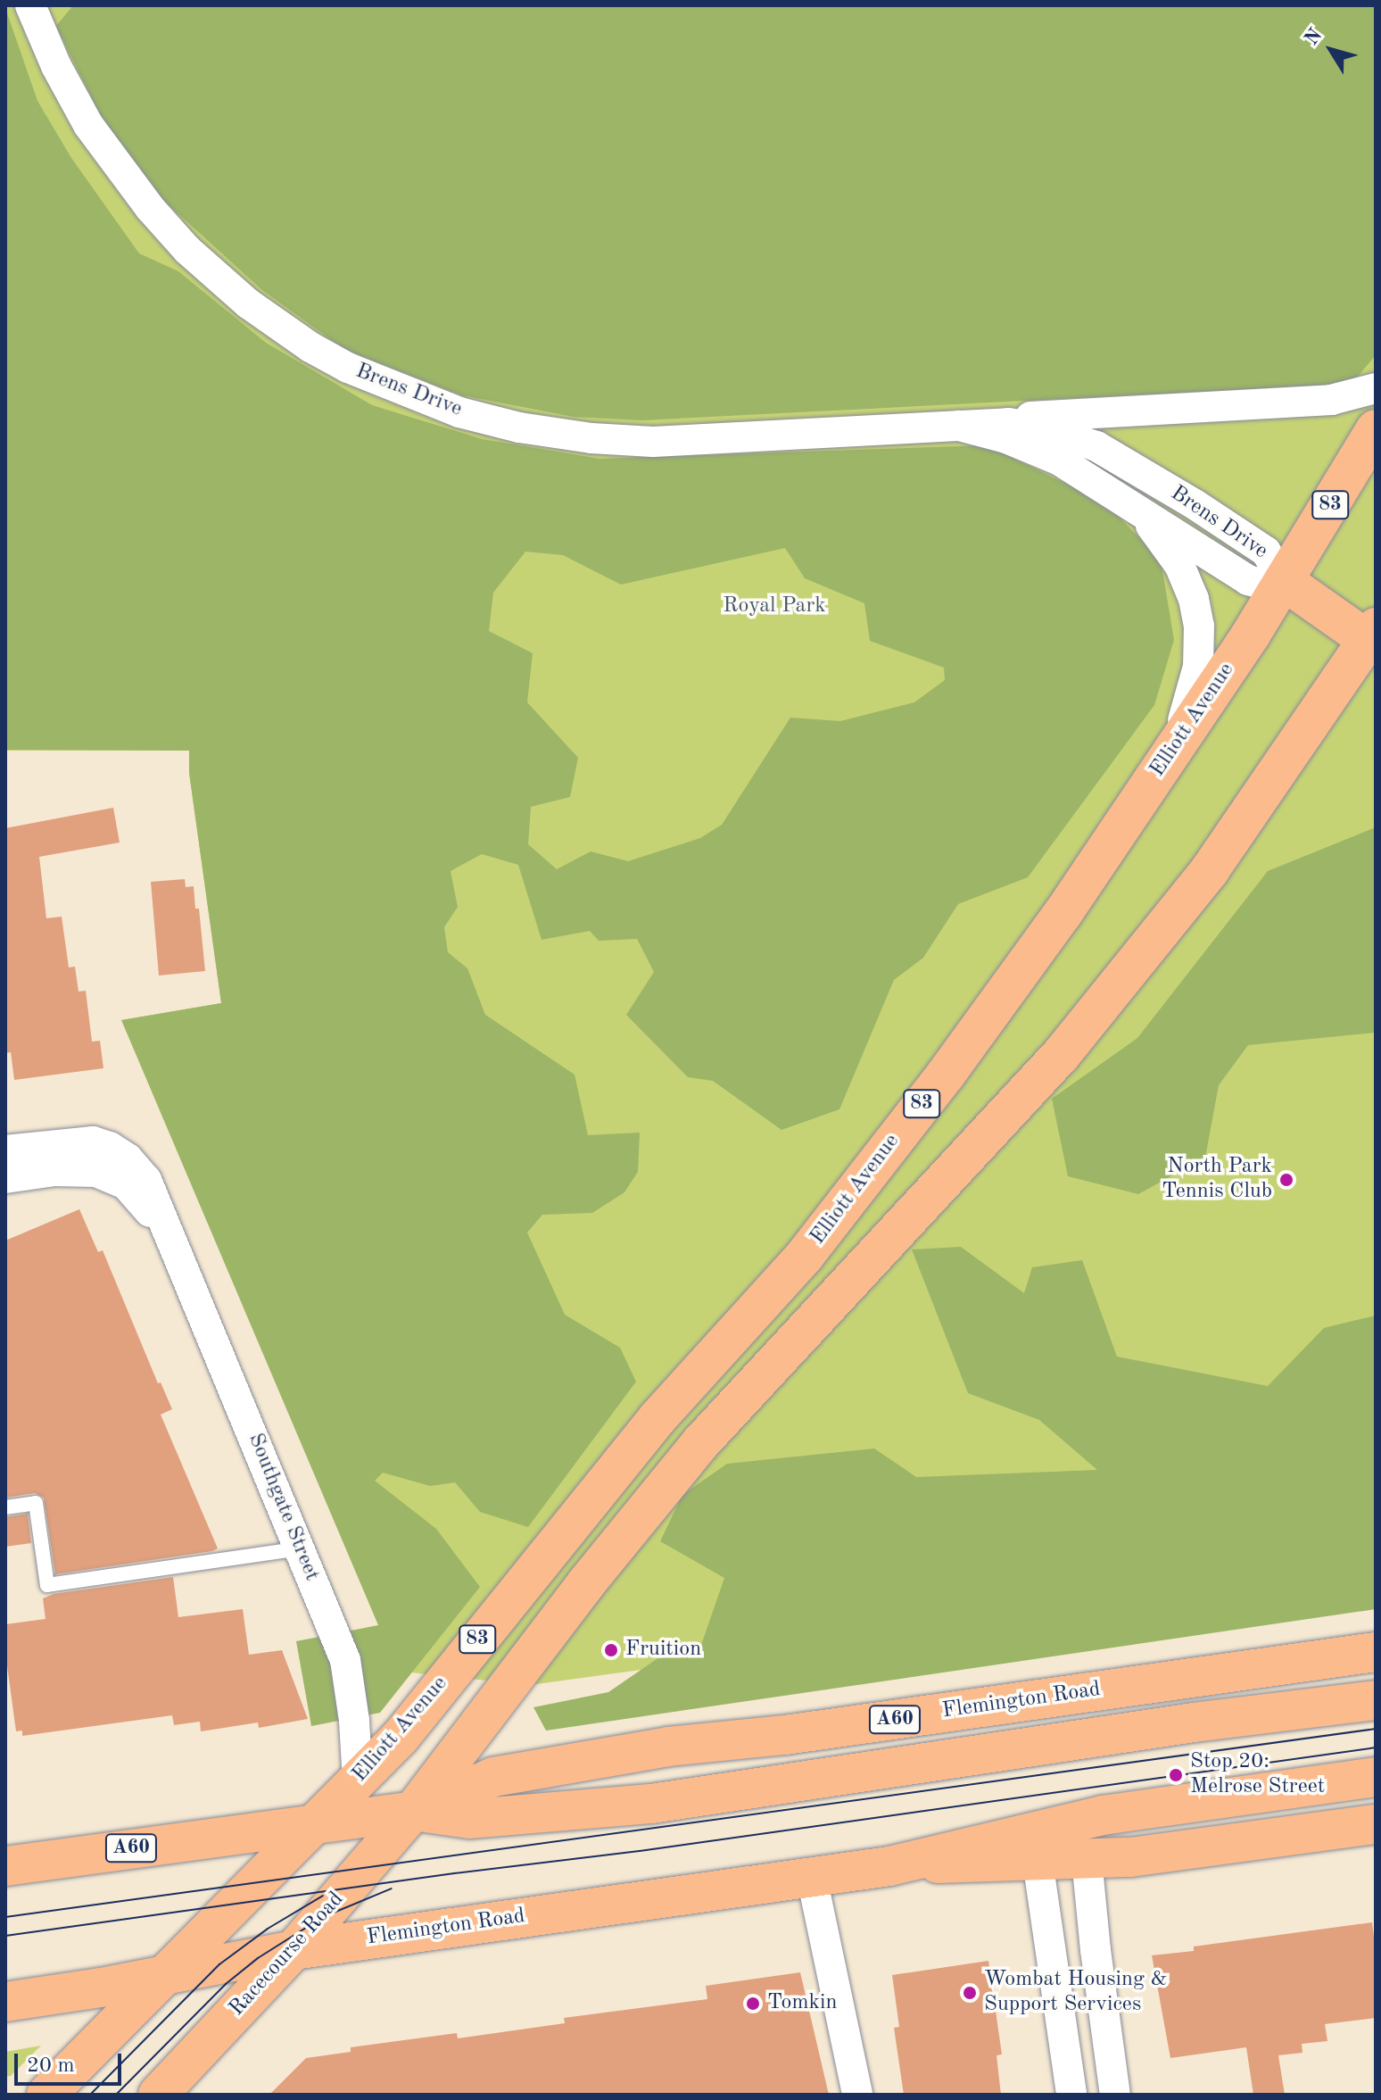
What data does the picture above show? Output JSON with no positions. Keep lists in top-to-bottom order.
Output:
{
  "streets": {
    "main road": [
      "83",
      "Elliott Avenue",
      "Flemington Road",
      "A60",
      "Racecourse Road"
    ],
    "street": ["Brens Drive", "Southgate Street"]
  },
  "crossings": [
    ["Brens Drive", "Elliott Avenue"],
    ["83", "Elliott Avenue"],
    ["83", "Flemington Road"],
    ["83", "Racecourse Road"],
    ["Elliott Avenue", "Southgate Street"],
    ["Elliott Avenue", "Flemington Road"],
    ["Flemington Road", "Racecourse Road"]
  ],
  "parks": ["Royal Park"],
  "places": [
    "North Park Tennis Club",
    "Fruition",
    "Stop 20: Melrose Street",
    "Wombat Housing & Support Services",
    "Tomkin"
  ],
  "scale_bar": "20 m",
  "north": "top left"
}
